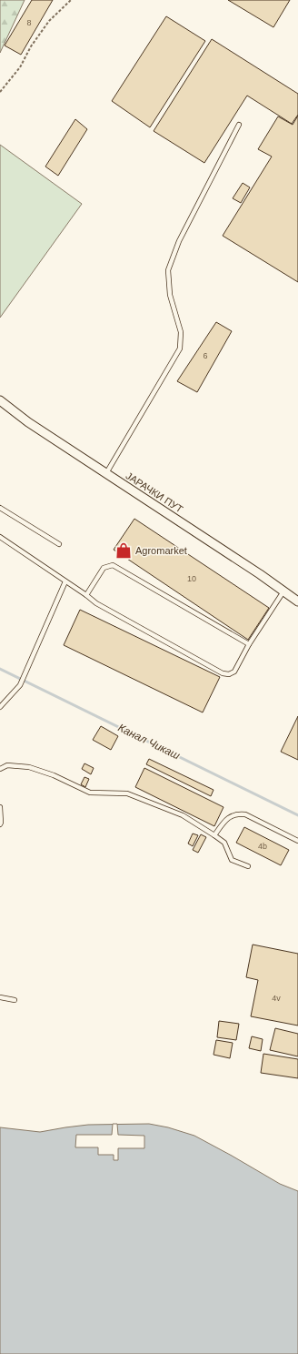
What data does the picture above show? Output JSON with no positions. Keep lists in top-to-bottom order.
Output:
{
  "streets": {
    "street": ["ЈАРАЧКИ ПУТ"]
  },
  "water": ["Канал Чикаш"],
  "places": {
    "shop": ["Agromarket"]
  },
  "house_numbers": [
    "8",
    "6",
    "10",
    "4b",
    "4v"
  ]
}
